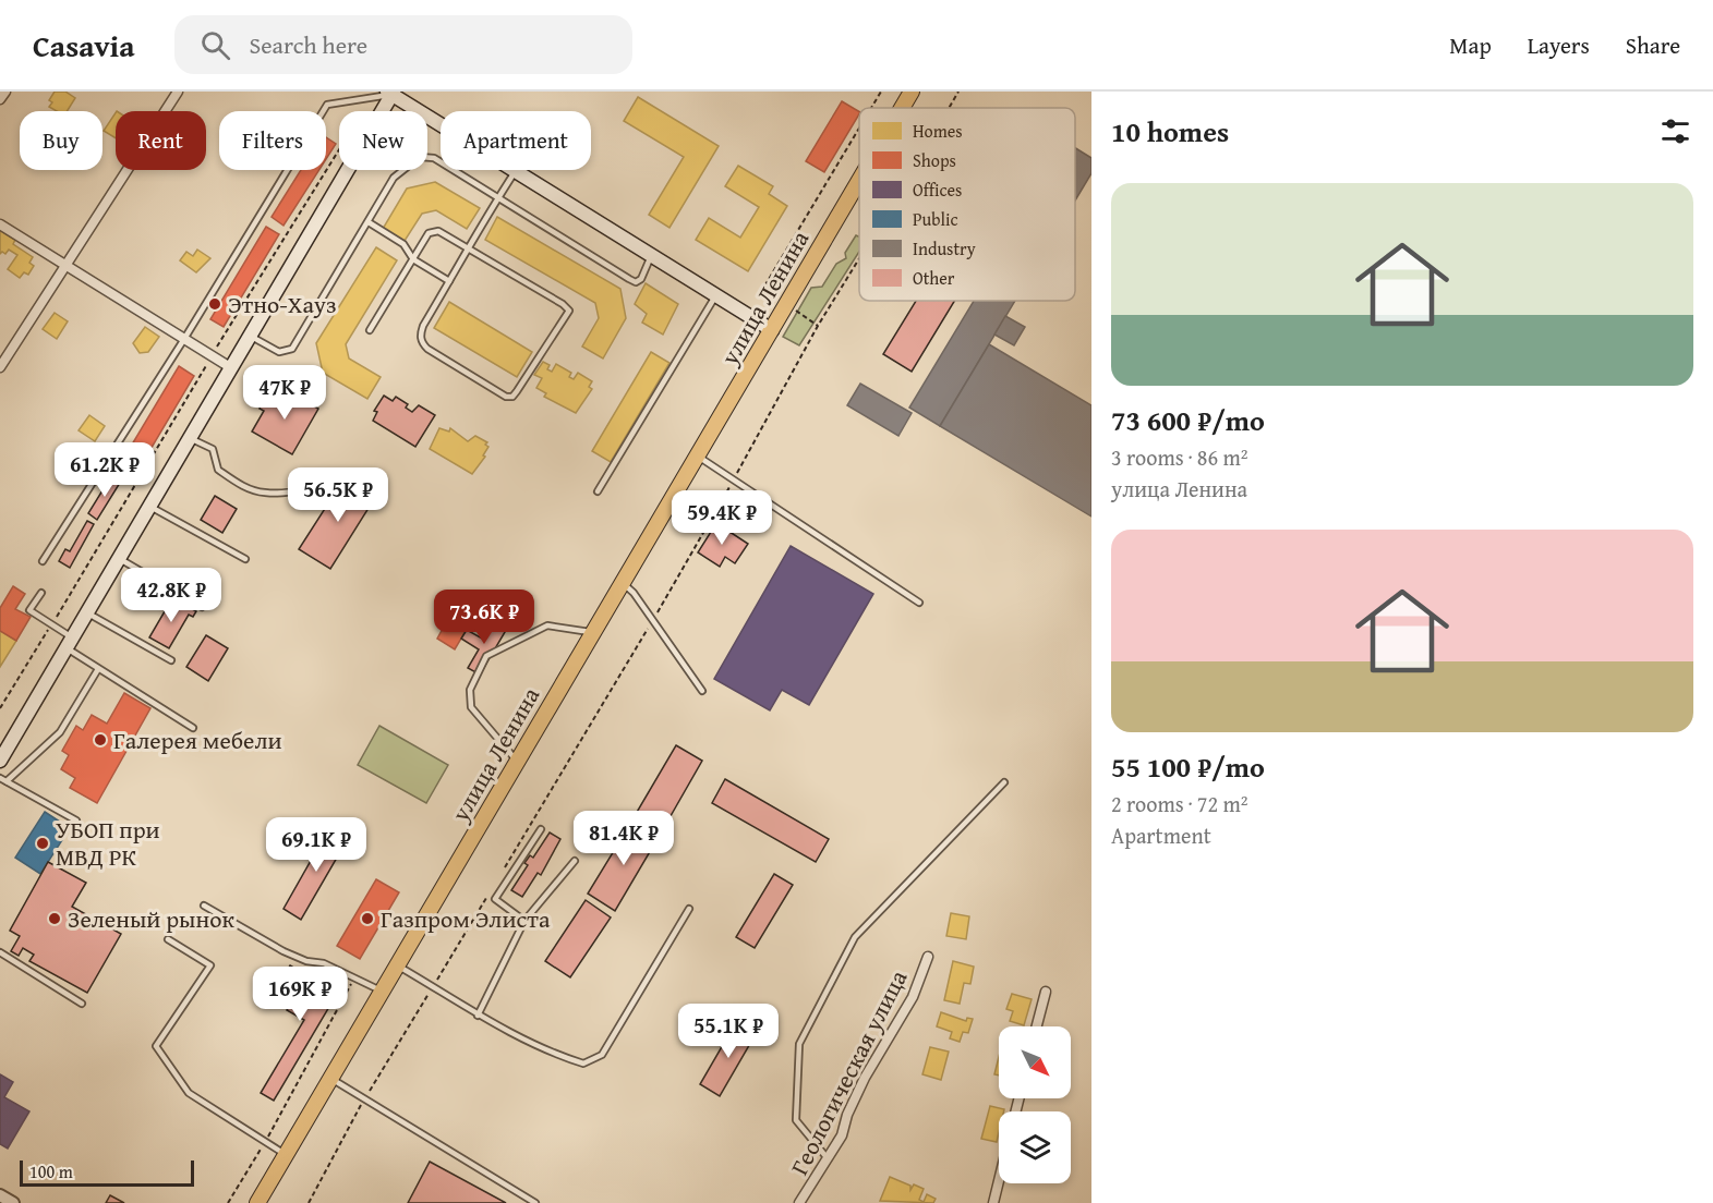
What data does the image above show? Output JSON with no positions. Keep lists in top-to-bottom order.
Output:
{
  "streets": {
    "main road": ["улица Ленина"],
    "street": ["Геологическая улица"]
  },
  "places": [
    "Этно-Хауз",
    "Галерея мебели",
    "УБОП при МВД РК",
    "Зеленый рынок",
    "Газпром Элиста"
  ],
  "legend": [
    "Homes",
    "Shops",
    "Offices",
    "Public",
    "Industry",
    "Other"
  ],
  "scale_bar": "100 m",
  "north": "bottom right",
  "page": {
    "header": "Casavia",
    "search": "Search here",
    "nav": ["Map", "Layers", "Share"],
    "heading": "10 homes",
    "chip": [
      "Buy",
      "Rent",
      "Filters",
      "New",
      "Apartment"
    ],
    "list": [
      {
        "name": "73 600 ₽/mo",
        "note": "3 rooms · 86 m² · улица Ленина"
      },
      {
        "name": "55 100 ₽/mo",
        "note": "2 rooms · 72 m² · Apartment"
      }
    ],
    "price": [
      "47K ₽",
      "61.2K ₽",
      "56.5K ₽",
      "59.4K ₽",
      "42.8K ₽",
      "73.6K ₽",
      "81.4K ₽",
      "69.1K ₽",
      "169K ₽",
      "55.1K ₽"
    ],
    "scale": "100 m"
  }
}
